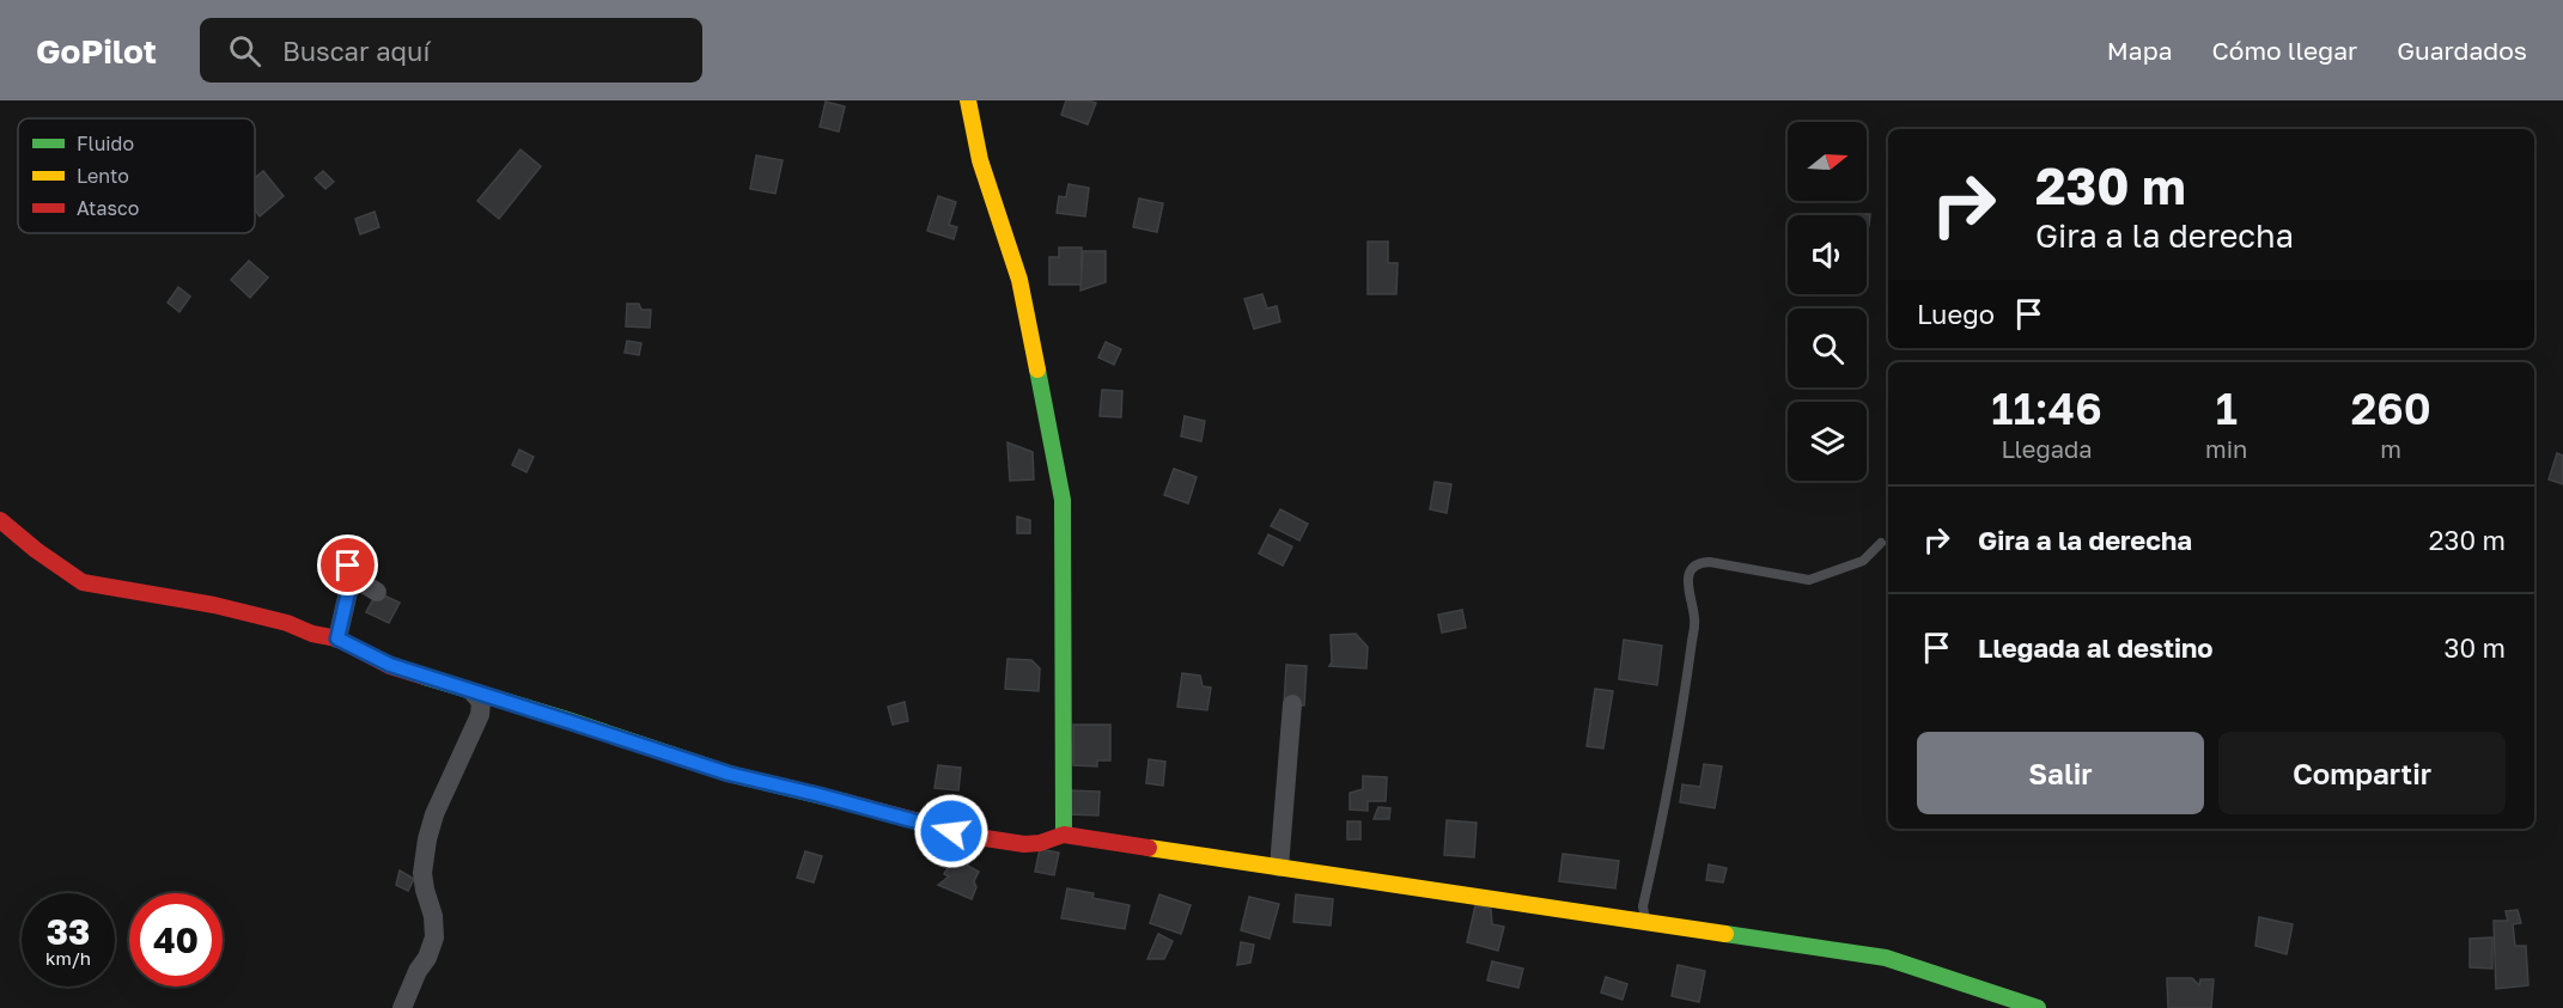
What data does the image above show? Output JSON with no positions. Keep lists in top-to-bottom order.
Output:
{
  "legend": ["Fluido", "Lento", "Atasco"],
  "north": "right",
  "page": {
    "header": "GoPilot",
    "search": "Buscar aquí",
    "nav": ["Mapa", "Cómo llegar", "Guardados"],
    "turn": ["230 m", "Gira a la derecha"],
    "then": "Luego",
    "eta": [
      "11:46",
      "Llegada",
      "1",
      "min",
      "260",
      "m"
    ],
    "list": [
      {
        "name": "Gira a la derecha",
        "value": "230 m"
      },
      {
        "name": "Llegada al destino",
        "value": "30 m"
      }
    ],
    "buttons": ["Salir", "Compartir"],
    "speed": "33 km/h",
    "limit": "40"
  }
}
